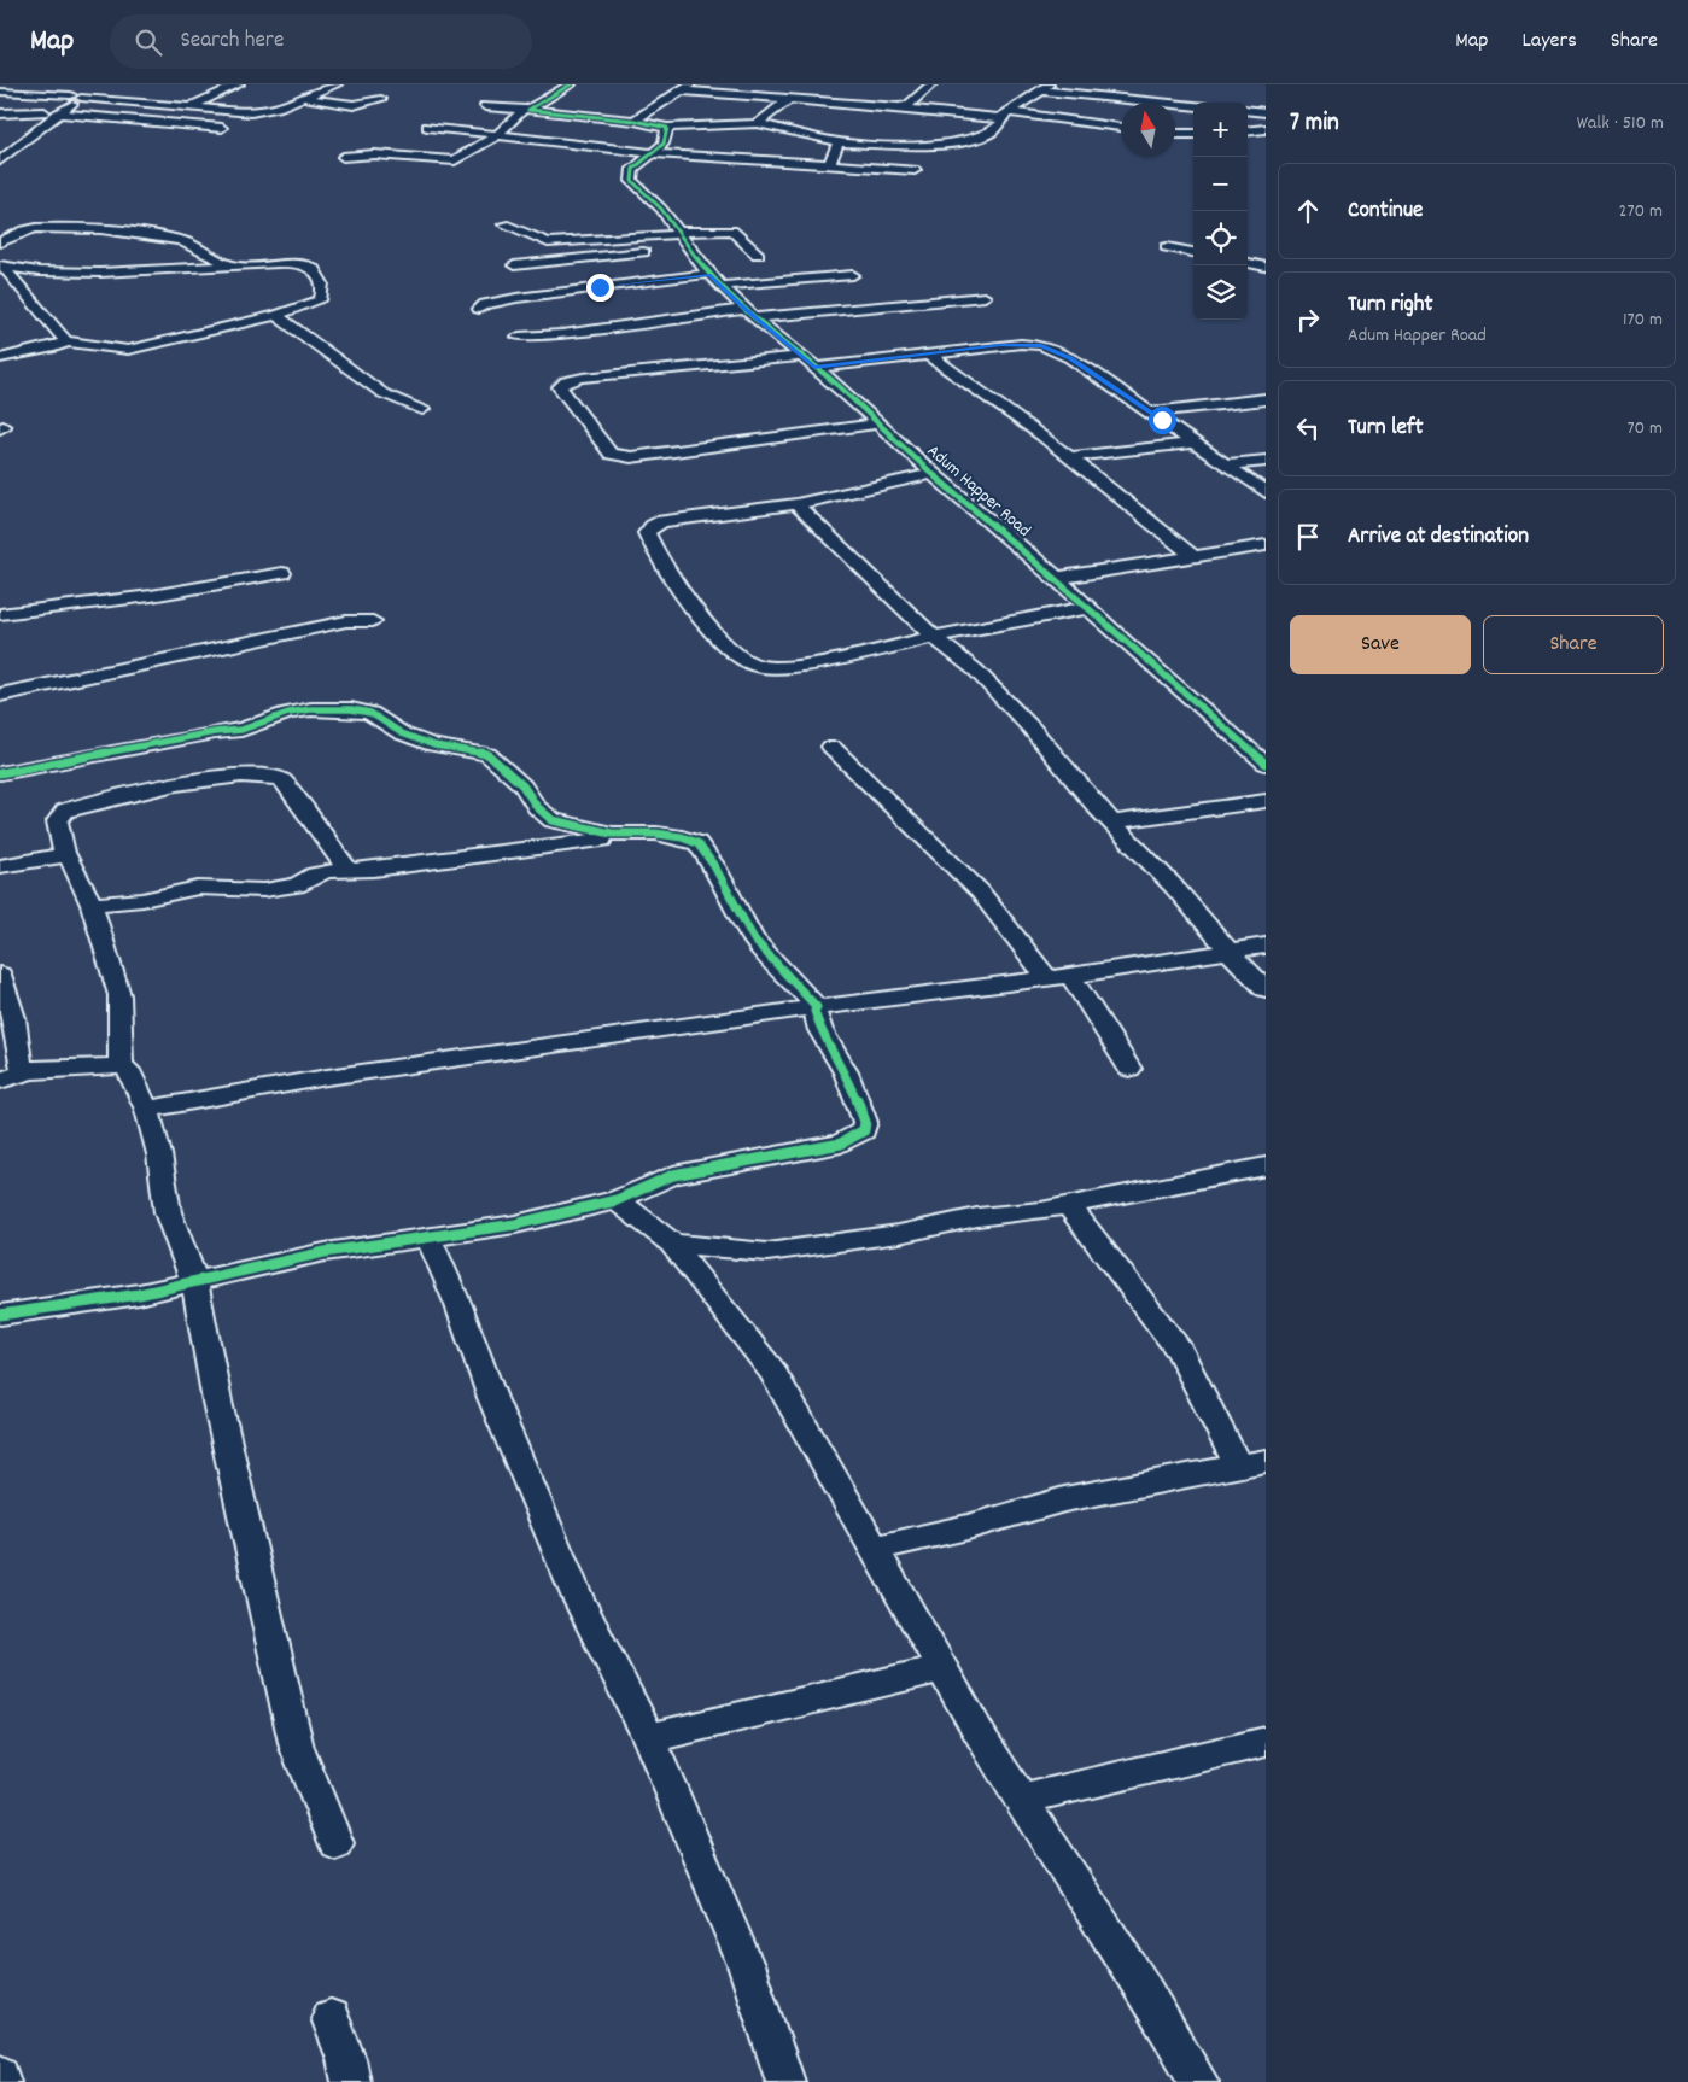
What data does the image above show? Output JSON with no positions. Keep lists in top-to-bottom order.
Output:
{
  "streets": {
    "street": ["Adum Happer Road"]
  },
  "north": "top",
  "page": {
    "header": "Map",
    "search": "Search here",
    "nav": ["Map", "Layers", "Share"],
    "heading": ["7 min", "Walk · 510 m"],
    "map_buttons": ["+", "−"],
    "list": [
      ["Continue", "270 m"],
      ["Turn right", "Adum Happer Road", "170 m"],
      ["Turn left", "70 m"],
      "Arrive at destination"
    ],
    "buttons": ["Save", "Share"]
  }
}
